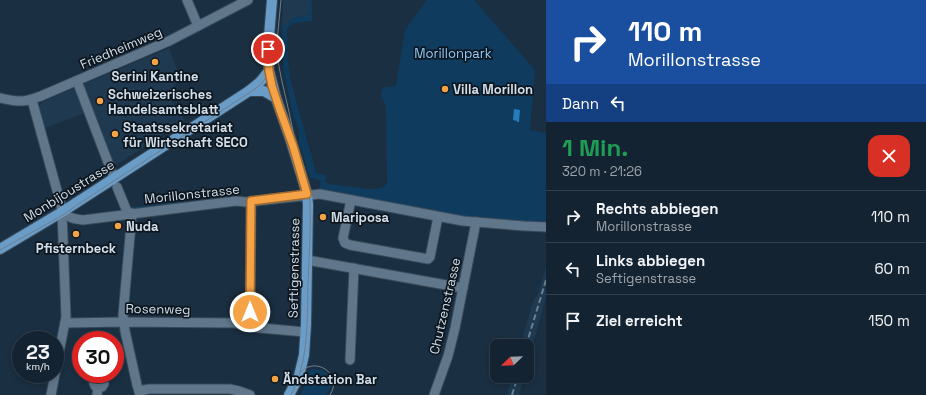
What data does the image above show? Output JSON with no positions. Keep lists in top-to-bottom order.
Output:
{
  "streets": {
    "main road": ["Monbijoustrasse", "Seftigenstrasse"],
    "street": [
      "Friedheimweg",
      "Morillonstrasse",
      "Chutzenstrasse",
      "Rosenweg"
    ]
  },
  "crossings": [
    ["Monbijoustrasse", "Morillonstrasse"],
    ["Monbijoustrasse", "Seftigenstrasse"],
    ["Morillonstrasse", "Seftigenstrasse"],
    ["Morillonstrasse", "Chutzenstrasse"],
    ["Seftigenstrasse", "Rosenweg"]
  ],
  "parks": ["Morillonpark"],
  "places": [
    "Serini Kantine",
    "Villa Morillon",
    "Schweizerisches Handelsamtsblatt",
    "Staatssekretariat für Wirtschaft SECO",
    "Mariposa",
    "Nuda",
    "Pfisternbeck",
    "Ändstation Bar"
  ],
  "north": "bottom left",
  "page": {
    "turn": ["110 m", "Morillonstrasse"],
    "then": "Dann",
    "heading": ["1 Min.", "320 m · 21:26"],
    "list": [
      {
        "name": "Rechts abbiegen",
        "note": "Morillonstrasse",
        "value": "110 m"
      },
      {
        "name": "Links abbiegen",
        "note": "Seftigenstrasse",
        "value": "60 m"
      },
      {
        "name": "Ziel erreicht",
        "value": "150 m"
      }
    ],
    "speed": "23 km/h",
    "limit": "30"
  }
}
